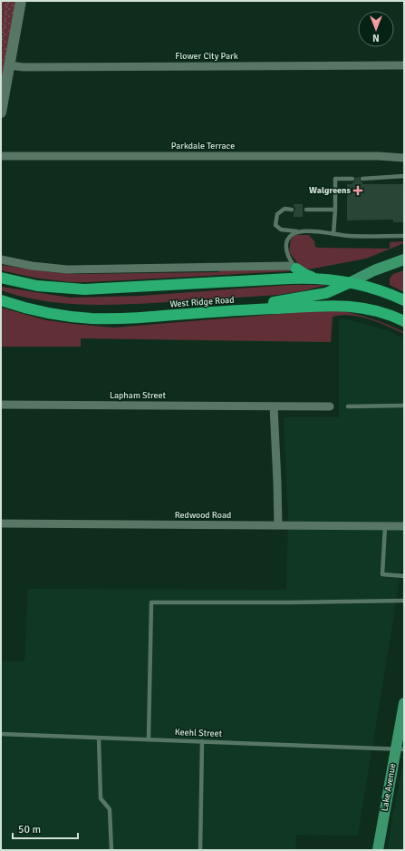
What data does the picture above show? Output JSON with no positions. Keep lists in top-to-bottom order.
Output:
{
  "streets": {
    "highway": ["West Ridge Road"],
    "main road": ["Lake Avenue"],
    "street": [
      "Flower City Park",
      "Parkdale Terrace",
      "Lapham Street",
      "Redwood Road"
    ],
    "lane": ["Keehl Street"]
  },
  "crossings": [
    ["Keehl Street", "Lake Avenue"]
  ],
  "places": {
    "health": ["Walgreens"]
  },
  "scale_bar": "50 m",
  "north": "bottom"
}
